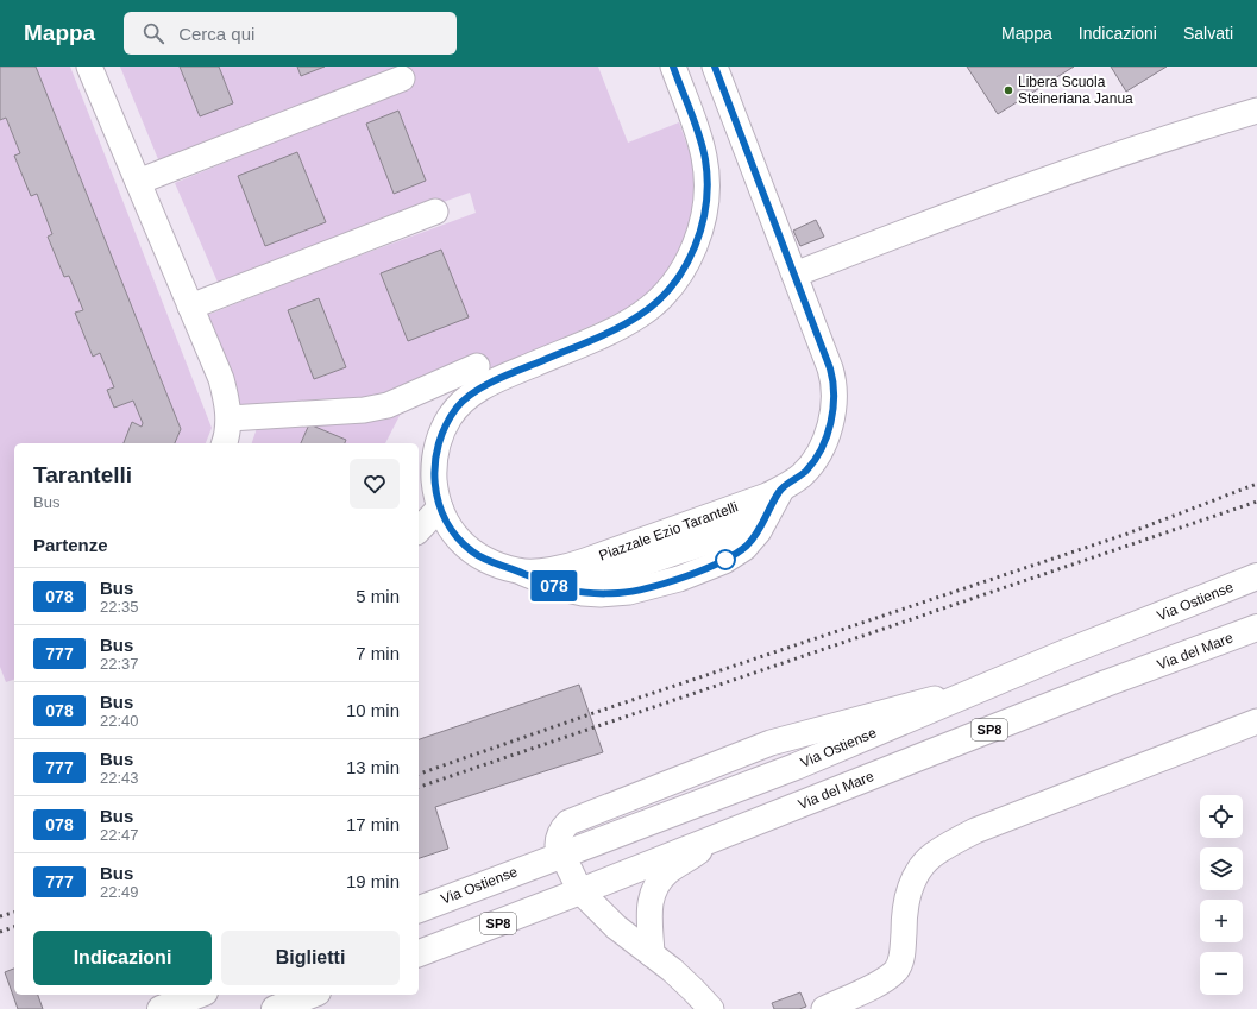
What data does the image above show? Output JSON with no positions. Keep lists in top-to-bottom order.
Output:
{
  "streets": {
    "main road": ["Via Ostiense", "Via del Mare", "SP8"],
    "street": ["Piazzale Ezio Tarantelli"]
  },
  "places": ["Libera Scuola Steineriana Janua"],
  "lines": ["bus line 078"],
  "page": {
    "header": "Mappa",
    "search": "Cerca qui",
    "nav": ["Mappa", "Indicazioni", "Salvati"],
    "on_map": "078",
    "heading": [
      ["Tarantelli", "Bus"],
      "Partenze"
    ],
    "list": [
      {
        "mark": "078",
        "name": "Bus",
        "note": "22:35",
        "value": "5 min"
      },
      {
        "mark": "777",
        "name": "Bus",
        "note": "22:37",
        "value": "7 min"
      },
      {
        "mark": "078",
        "name": "Bus",
        "note": "22:40",
        "value": "10 min"
      },
      {
        "mark": "777",
        "name": "Bus",
        "note": "22:43",
        "value": "13 min"
      },
      {
        "mark": "078",
        "name": "Bus",
        "note": "22:47",
        "value": "17 min"
      },
      {
        "mark": "777",
        "name": "Bus",
        "note": "22:49",
        "value": "19 min"
      }
    ],
    "map_buttons": ["+", "−"],
    "buttons": ["Indicazioni", "Biglietti"]
  }
}
